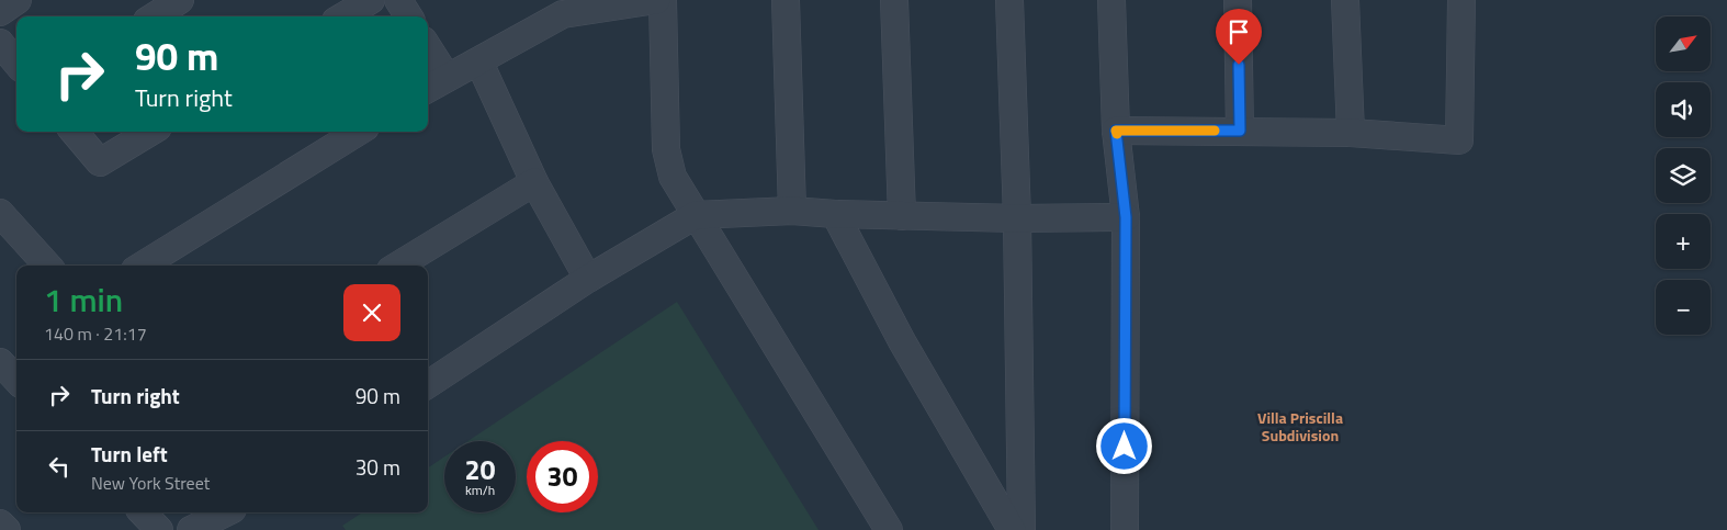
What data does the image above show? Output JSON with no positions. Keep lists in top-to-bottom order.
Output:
{
  "districts": ["Villa Priscilla Subdivision"],
  "north": "top right",
  "page": {
    "map_buttons": ["+", "−"],
    "turn": ["90 m", "Turn right"],
    "heading": ["1 min", "140 m · 21:17"],
    "list": [
      {
        "name": "Turn right",
        "value": "90 m"
      },
      {
        "name": "Turn left",
        "note": "New York Street",
        "value": "30 m"
      }
    ],
    "speed": "20 km/h",
    "limit": "30"
  }
}
